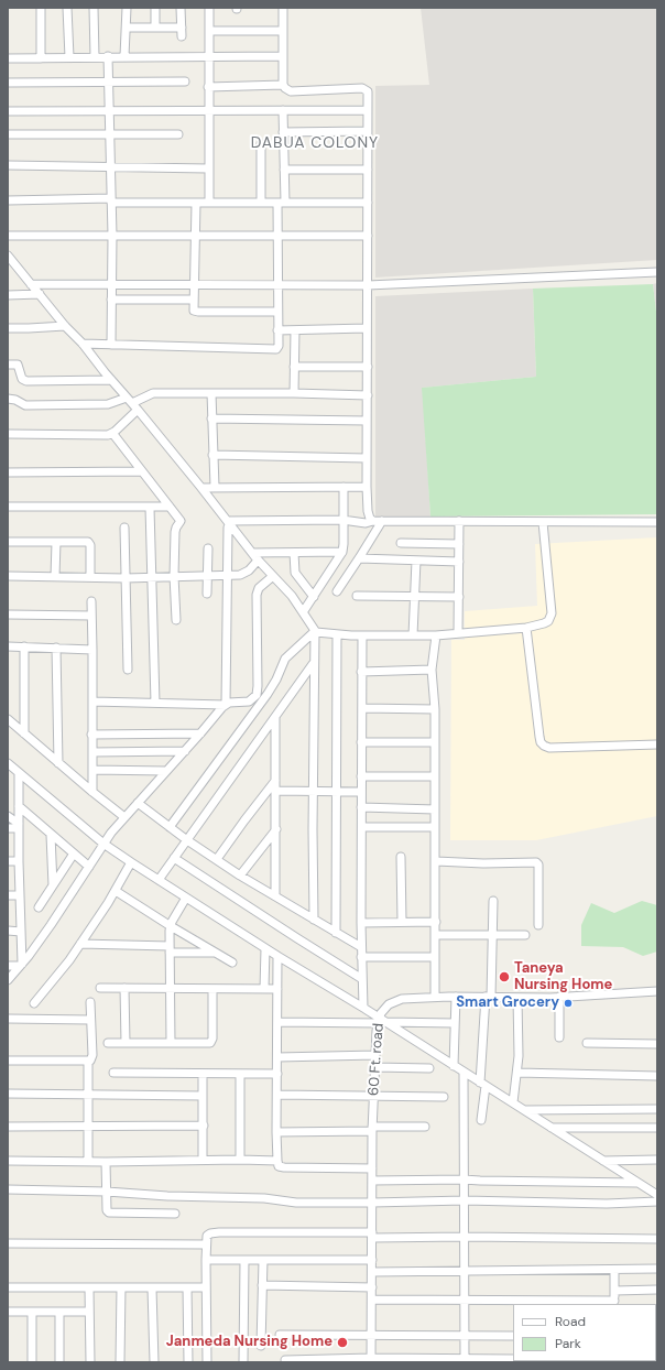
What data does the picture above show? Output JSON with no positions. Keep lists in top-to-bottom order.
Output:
{
  "streets": {
    "street": ["60 Ft. road"]
  },
  "districts": ["DABUA COLONY"],
  "places": ["Taneya Nursing Home", "Smart Grocery", "Janmeda Nursing Home"],
  "legend": ["Road", "Park"]
}
